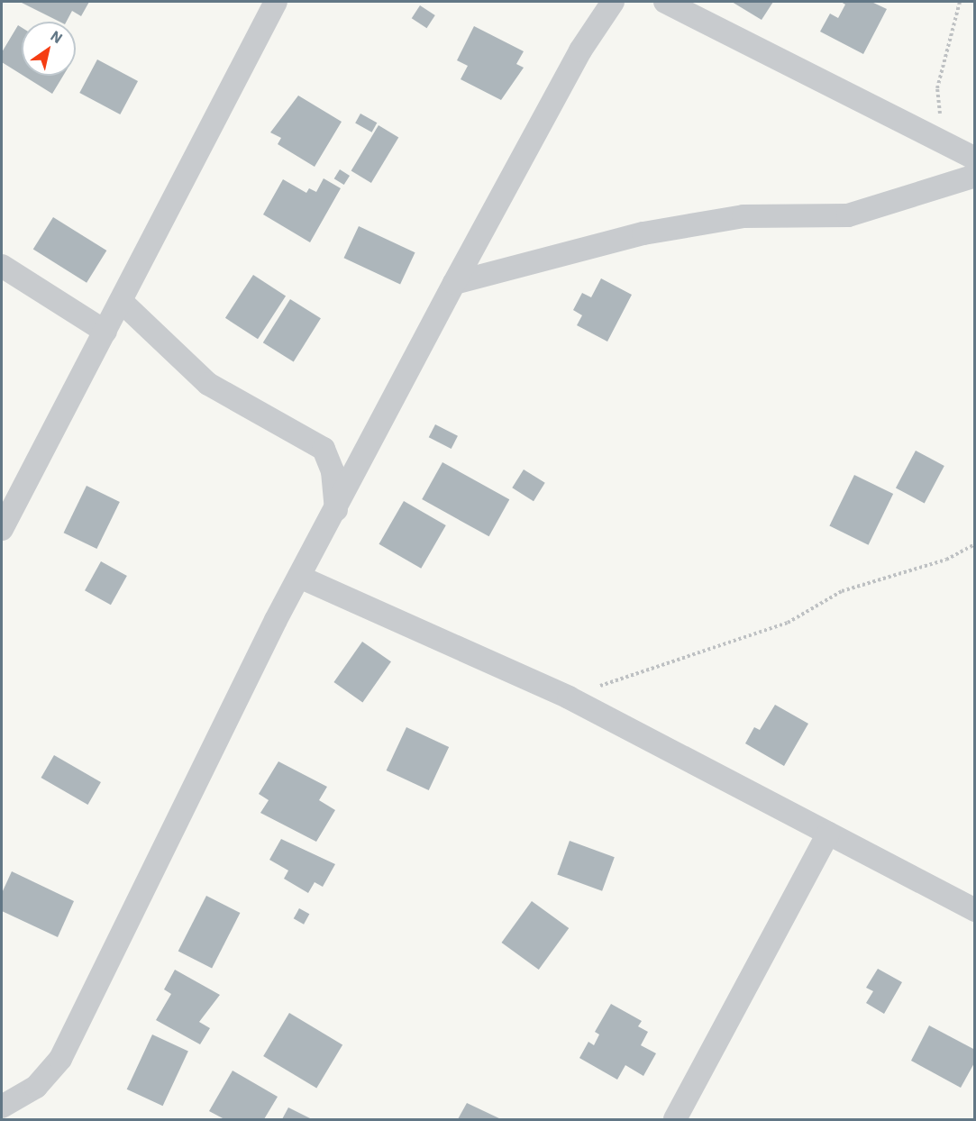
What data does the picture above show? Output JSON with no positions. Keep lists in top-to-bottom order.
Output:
{
  "north": "top right"
}
